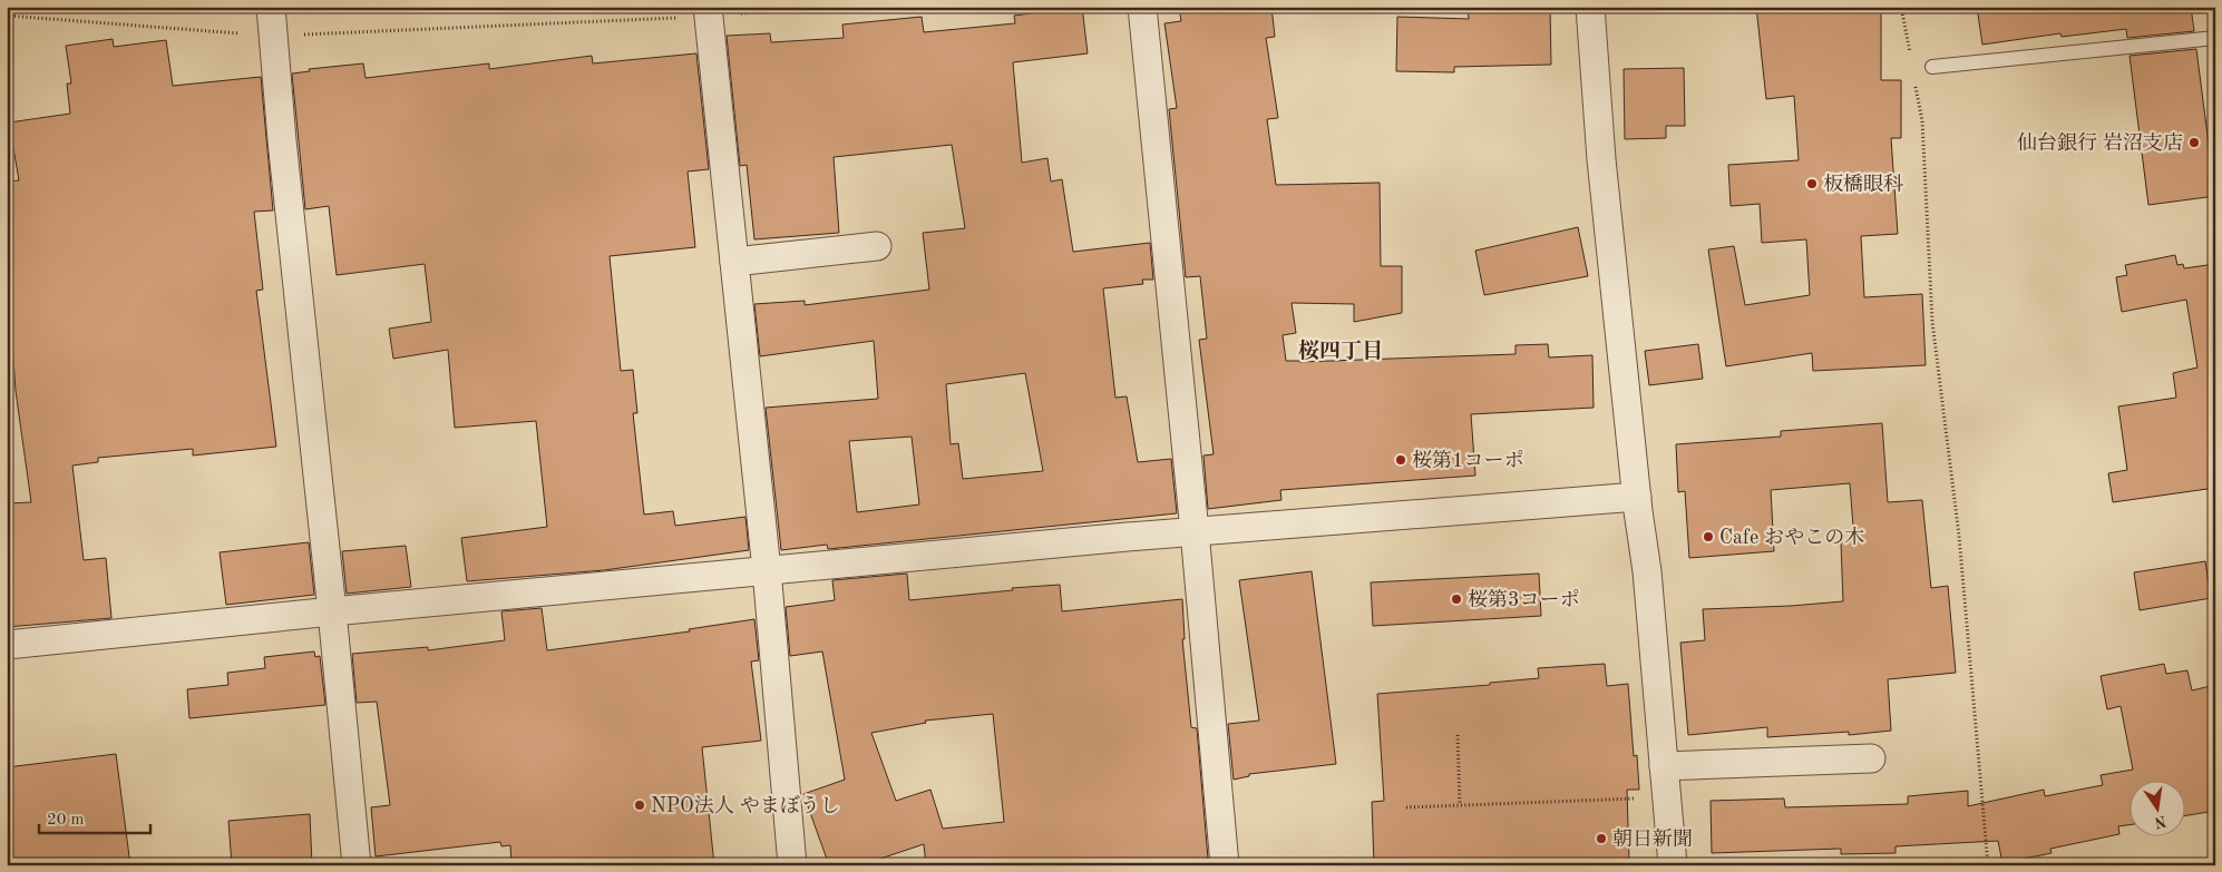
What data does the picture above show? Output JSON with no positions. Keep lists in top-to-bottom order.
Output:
{
  "districts": ["桜四丁目"],
  "places": [
    "仙台銀行 岩沼支店",
    "板橋眼科",
    "桜第1コーポ",
    "Cafe おやこの木",
    "桜第3コーポ",
    "NPO法人 やまぼうし",
    "朝日新聞"
  ],
  "scale_bar": "20 m",
  "north": "bottom"
}
